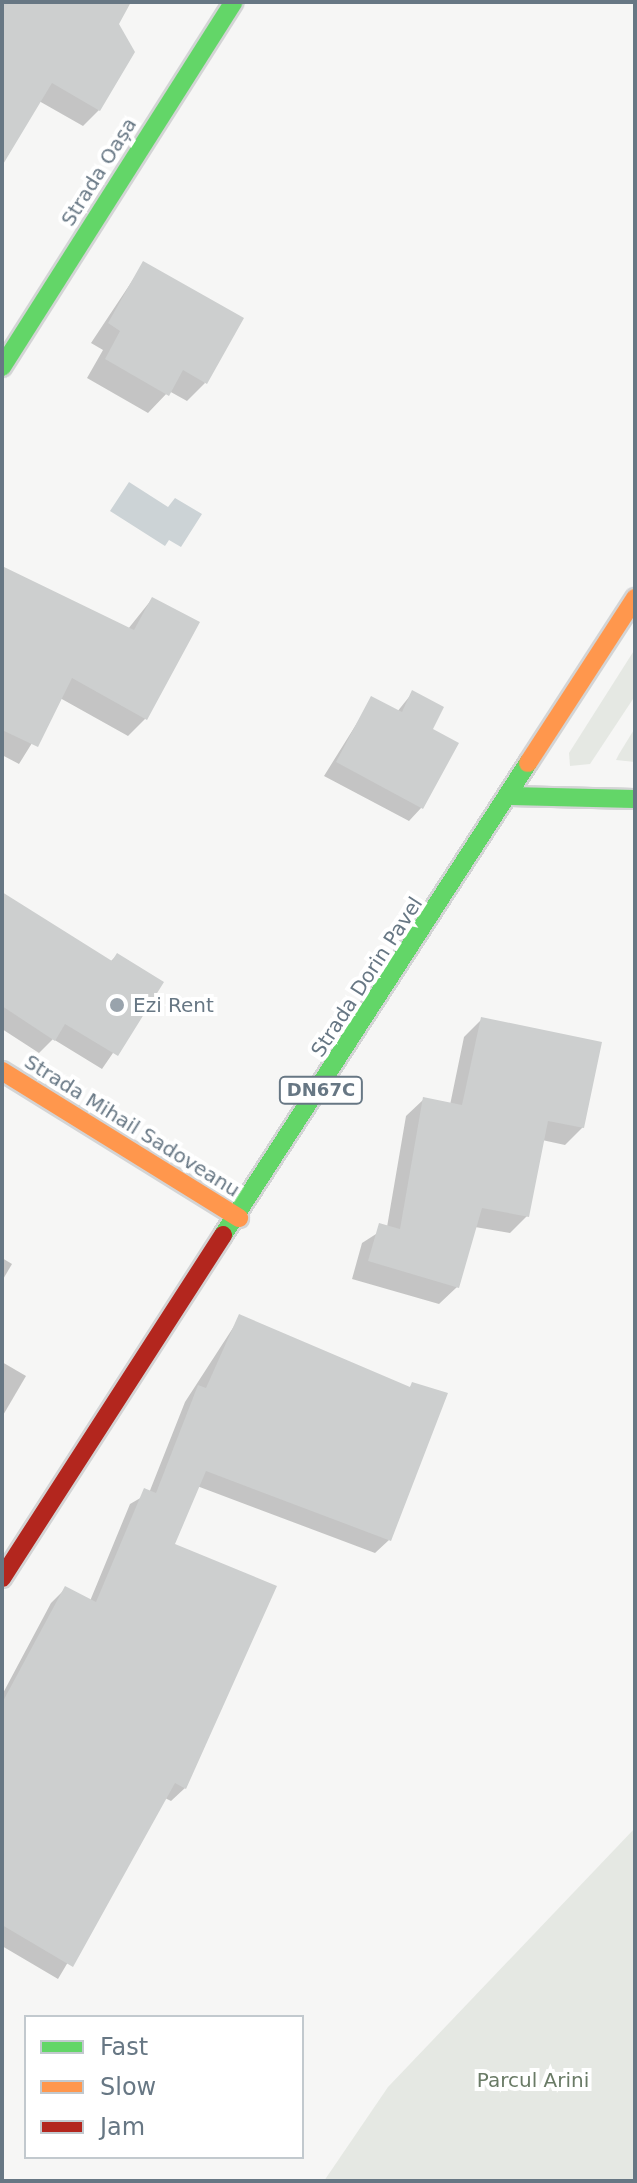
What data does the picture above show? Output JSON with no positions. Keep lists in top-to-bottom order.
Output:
{
  "streets": {
    "main road": [
      "Strada Oașa",
      "Strada Dorin Pavel",
      "DN67C",
      "Strada Mihail Sadoveanu"
    ]
  },
  "crossings": [
    ["Strada Dorin Pavel", "Strada Mihail Sadoveanu"]
  ],
  "parks": ["Parcul Arini"],
  "places": ["Ezi Rent"],
  "legend": ["Fast", "Slow", "Jam"]
}
